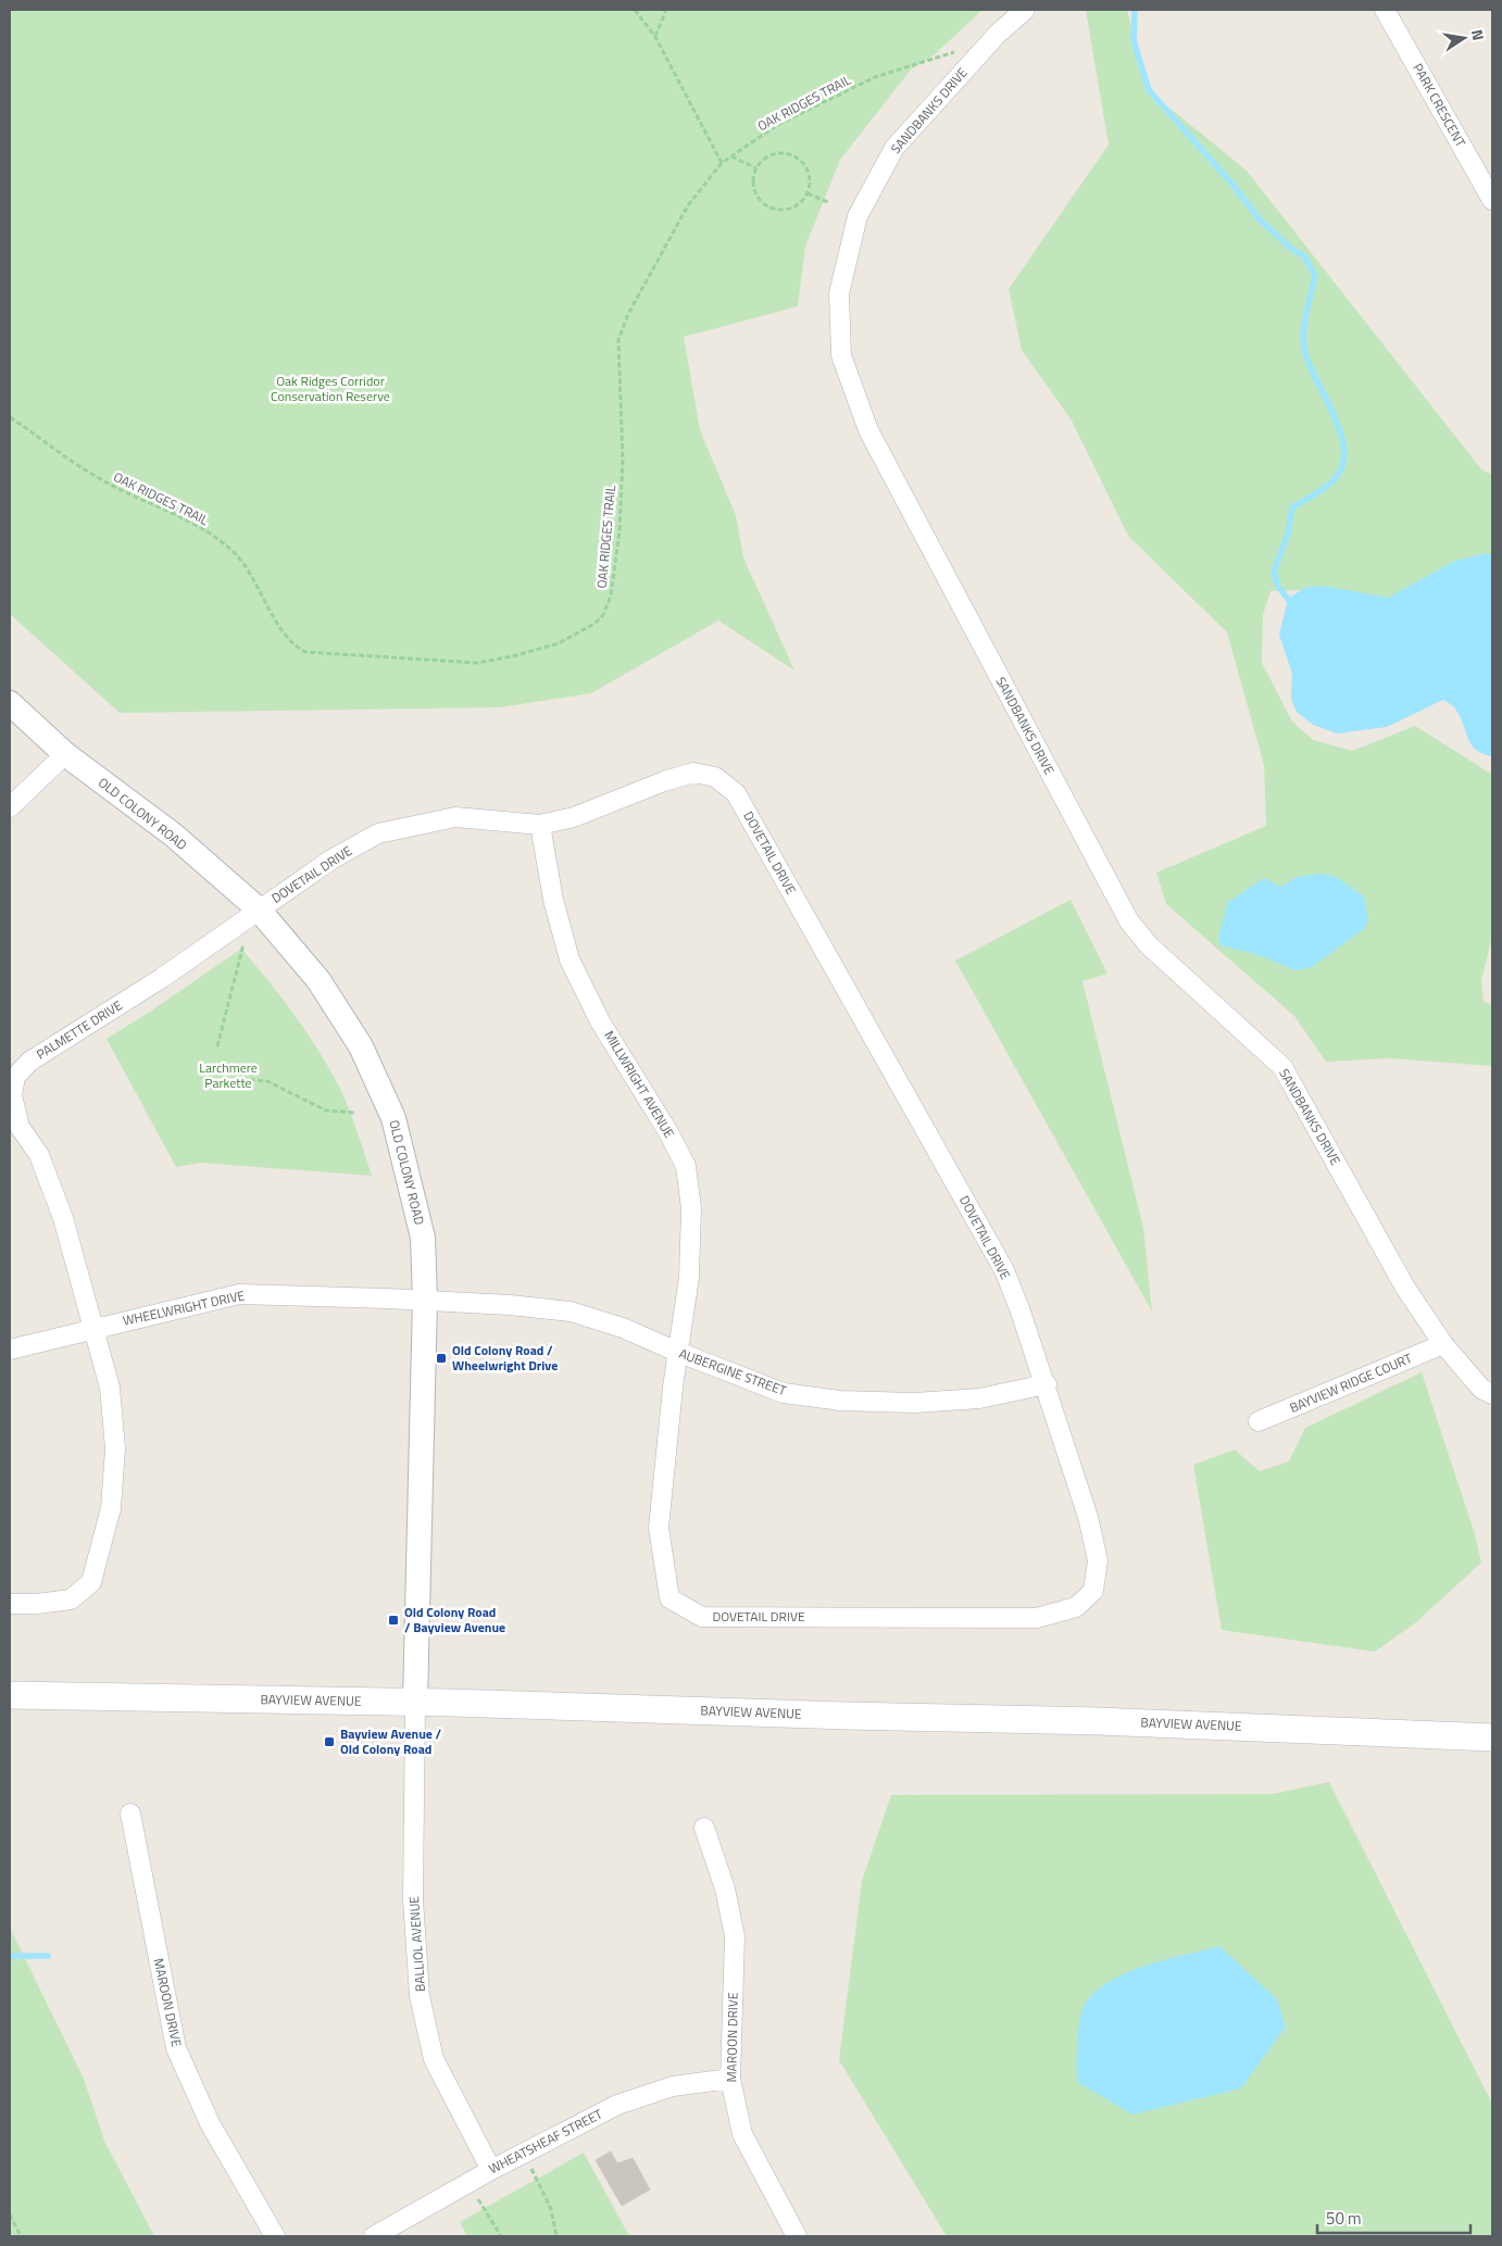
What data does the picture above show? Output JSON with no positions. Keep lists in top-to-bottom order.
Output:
{
  "streets": {
    "main road": ["BAYVIEW AVENUE"],
    "street": [
      "PARK CRESCENT",
      "SANDBANKS DRIVE",
      "OLD COLONY ROAD",
      "DOVETAIL DRIVE",
      "PALMETTE DRIVE",
      "MILLWRIGHT AVENUE",
      "WHEELWRIGHT DRIVE",
      "AUBERGINE STREET",
      "BAYVIEW RIDGE COURT",
      "BALLIOL AVENUE",
      "MAROON DRIVE",
      "WHEATSHEAF STREET"
    ],
    "path": ["OAK RIDGES TRAIL"]
  },
  "crossings": [
    ["SANDBANKS DRIVE", "BAYVIEW RIDGE COURT"],
    ["OLD COLONY ROAD", "DOVETAIL DRIVE"],
    ["OLD COLONY ROAD", "PALMETTE DRIVE"],
    ["OLD COLONY ROAD", "WHEELWRIGHT DRIVE"],
    ["OLD COLONY ROAD", "AUBERGINE STREET"],
    ["OLD COLONY ROAD", "BAYVIEW AVENUE"],
    ["OLD COLONY ROAD", "BALLIOL AVENUE"],
    ["DOVETAIL DRIVE", "PALMETTE DRIVE"],
    ["DOVETAIL DRIVE", "MILLWRIGHT AVENUE"],
    ["DOVETAIL DRIVE", "AUBERGINE STREET"],
    ["PALMETTE DRIVE", "WHEELWRIGHT DRIVE"],
    ["MILLWRIGHT AVENUE", "AUBERGINE STREET"],
    ["WHEELWRIGHT DRIVE", "AUBERGINE STREET"],
    ["BAYVIEW AVENUE", "BALLIOL AVENUE"],
    ["BALLIOL AVENUE", "WHEATSHEAF STREET"],
    ["MAROON DRIVE", "WHEATSHEAF STREET"]
  ],
  "parks": ["Oak Ridges Corridor Conservation Reserve", "Larchmere Parkette"],
  "places": {
    "transit": ["Old Colony Road / Wheelwright Drive", "Old Colony Road / Bayview Avenue", "Bayview Avenue / Old Colony Road"]
  },
  "scale_bar": "50 m",
  "north": "right"
}
